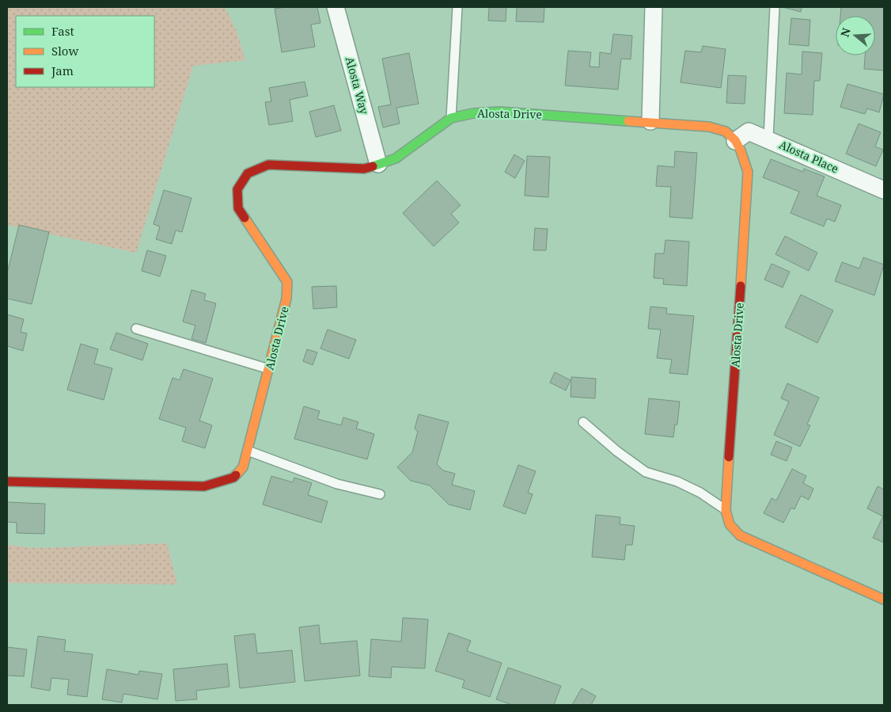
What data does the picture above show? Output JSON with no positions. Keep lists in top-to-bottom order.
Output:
{
  "streets": {
    "street": ["Alosta Way", "Alosta Drive", "Alosta Place"]
  },
  "crossings": [
    ["Alosta Way", "Alosta Drive"],
    ["Alosta Drive", "Alosta Place"]
  ],
  "legend": ["Fast", "Slow", "Jam"],
  "north": "left"
}
